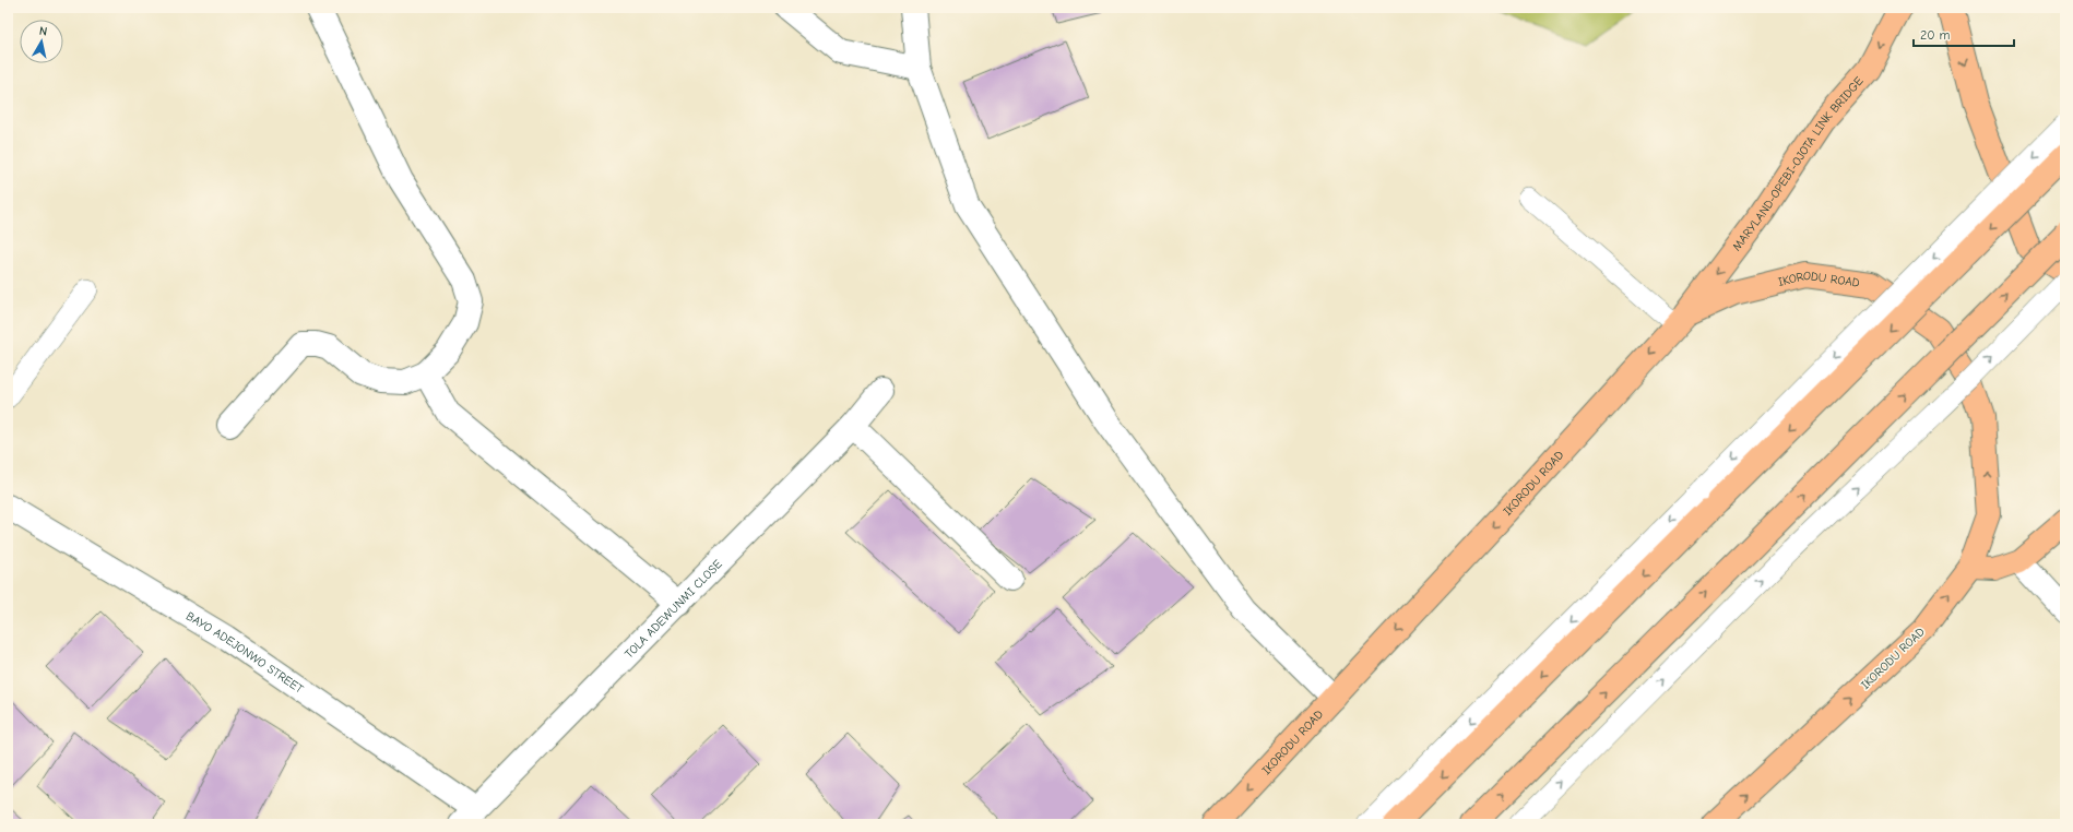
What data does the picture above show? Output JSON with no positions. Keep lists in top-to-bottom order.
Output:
{
  "streets": {
    "main road": ["MARYLAND-OPEBI-OJOTA LINK BRIDGE", "IKORODU ROAD"],
    "street": ["TOLA ADEWUNMI CLOSE", "BAYO ADEJONWO STREET"]
  },
  "crossings": [
    ["MARYLAND-OPEBI-OJOTA LINK BRIDGE", "IKORODU ROAD"],
    ["TOLA ADEWUNMI CLOSE", "BAYO ADEJONWO STREET"]
  ],
  "scale_bar": "20 m",
  "north": "top"
}
